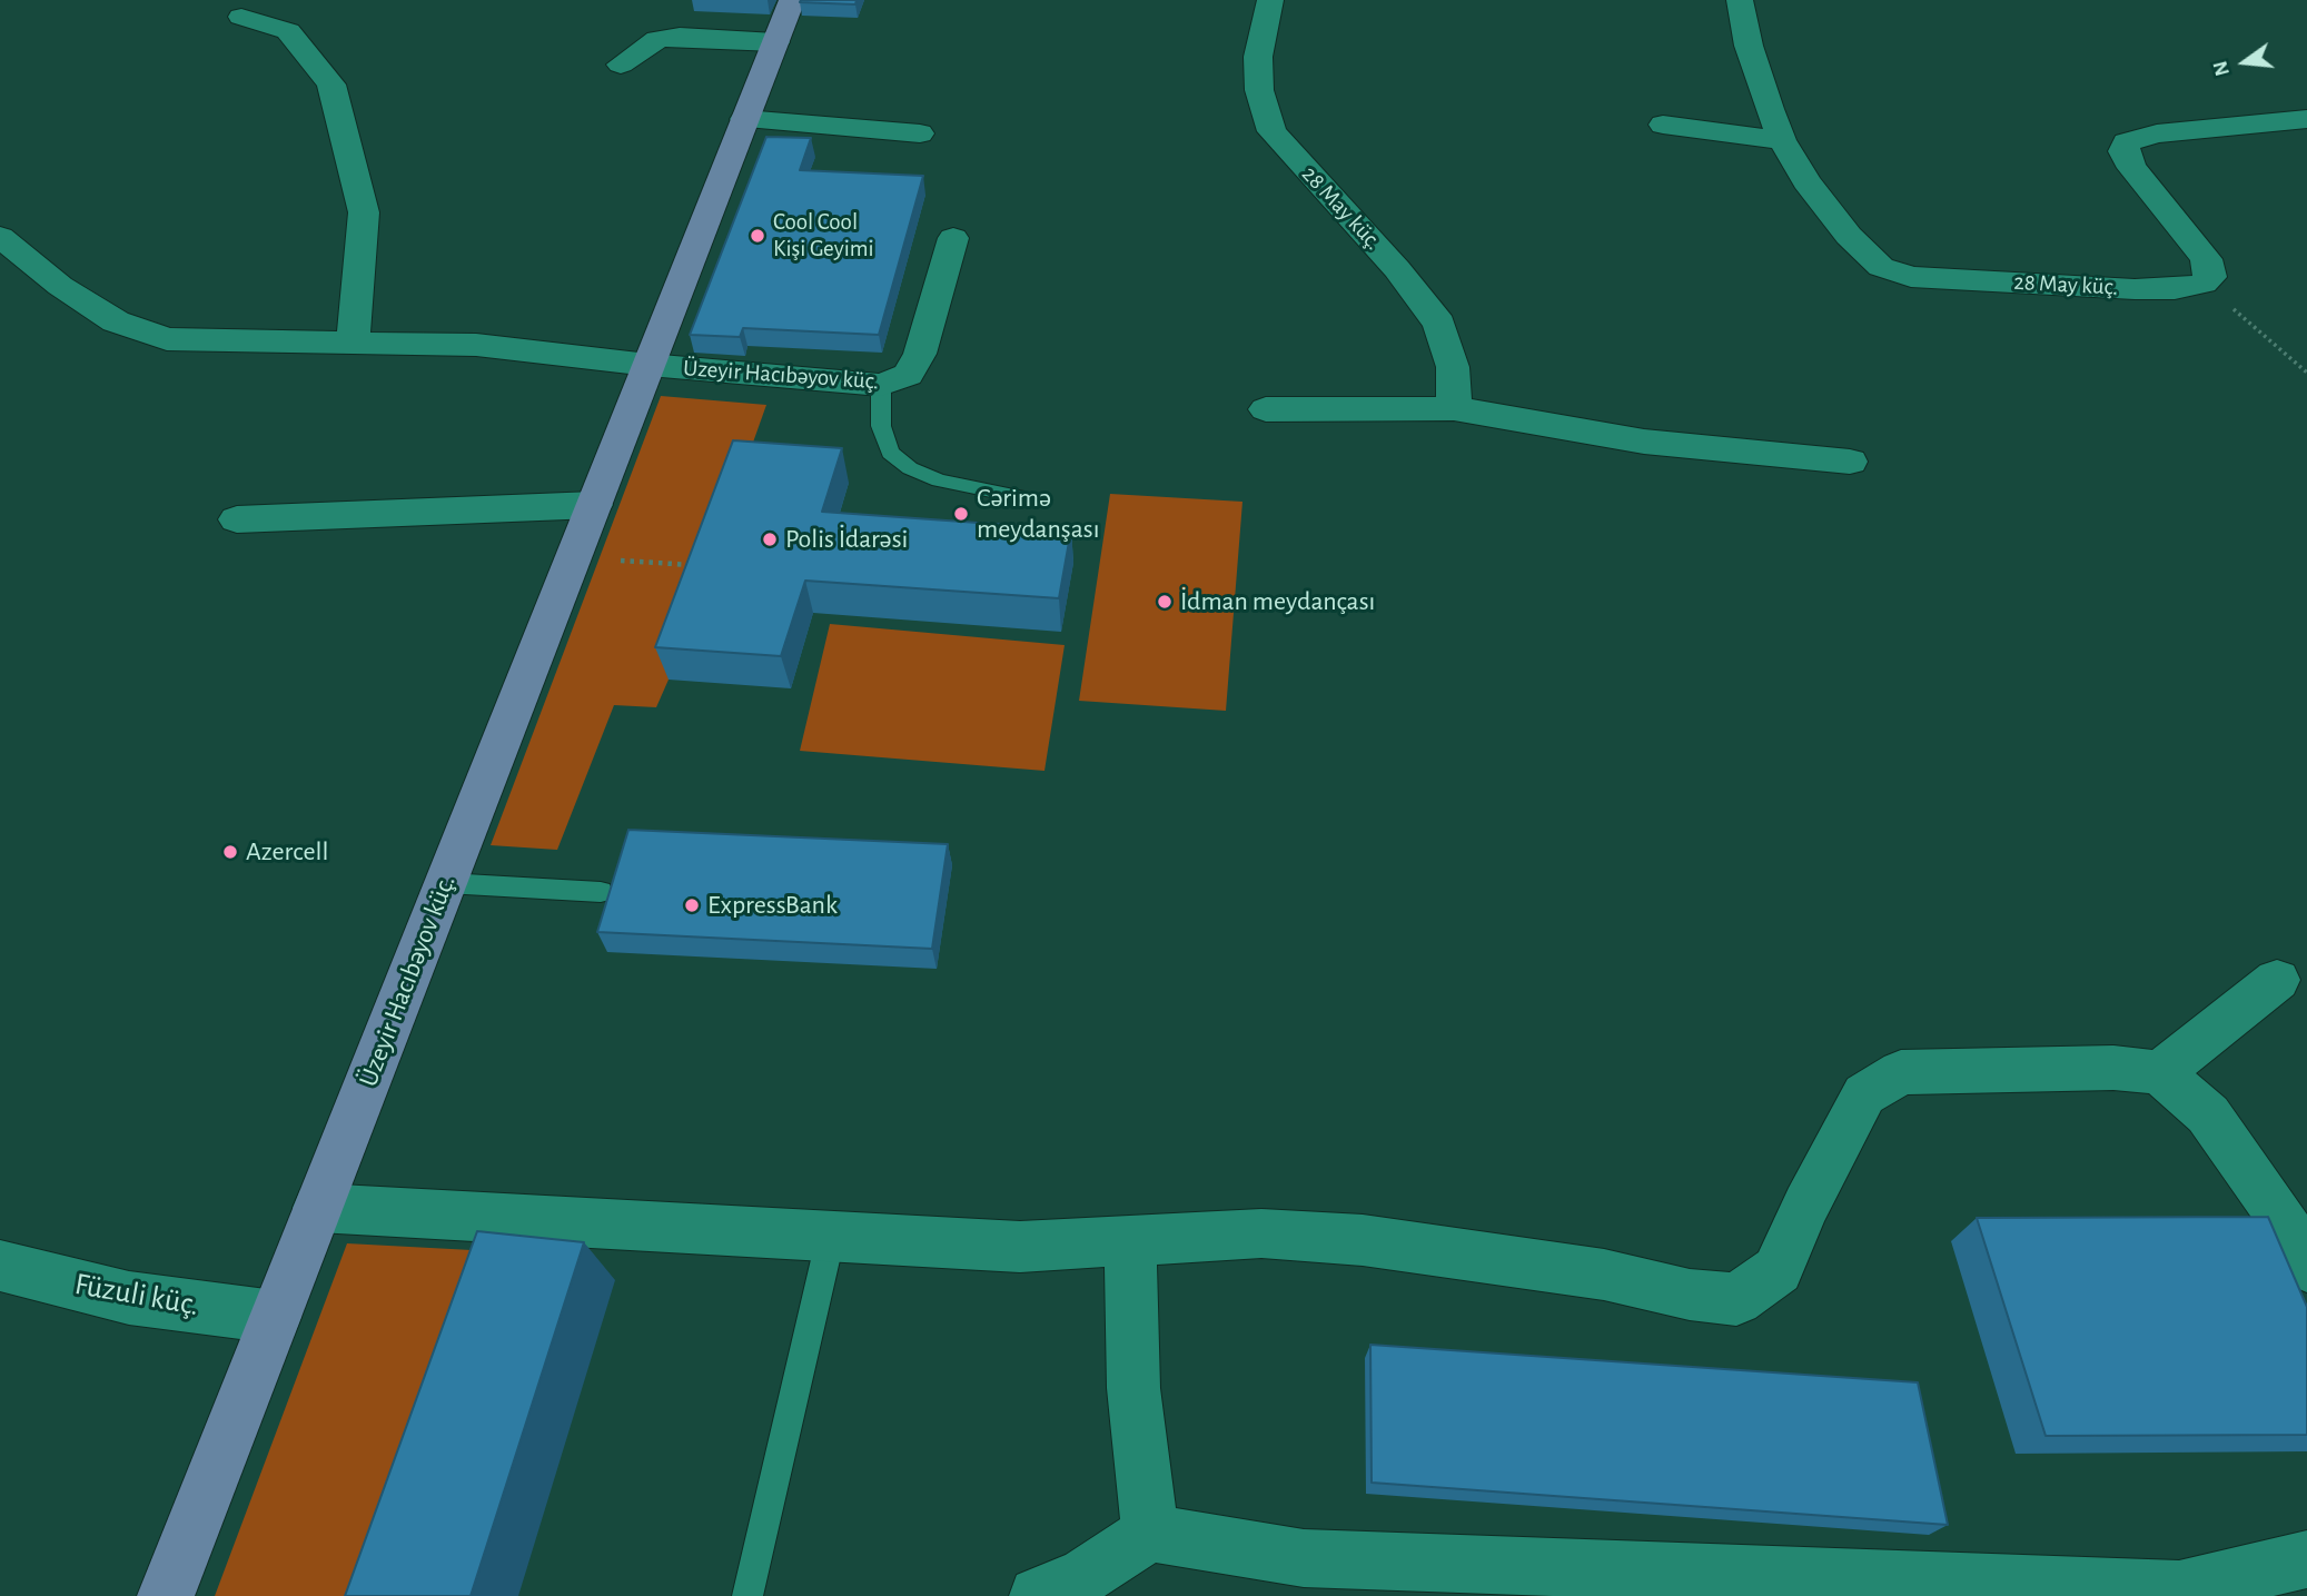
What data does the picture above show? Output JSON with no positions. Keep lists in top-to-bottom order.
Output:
{
  "streets": {
    "main road": ["Üzeyir Hacıbəyov küç."],
    "street": ["28 May küç.", "Füzuli küç."]
  },
  "crossings": [
    ["Üzeyir Hacıbəyov küç.", "Füzuli küç."]
  ],
  "places": [
    "Cool Cool Kişi Geyimi",
    "Cərimə meydanşası",
    "Polis İdarəsi",
    "İdman meydançası",
    "Azercell",
    "ExpressBank"
  ],
  "north": "left"
}
